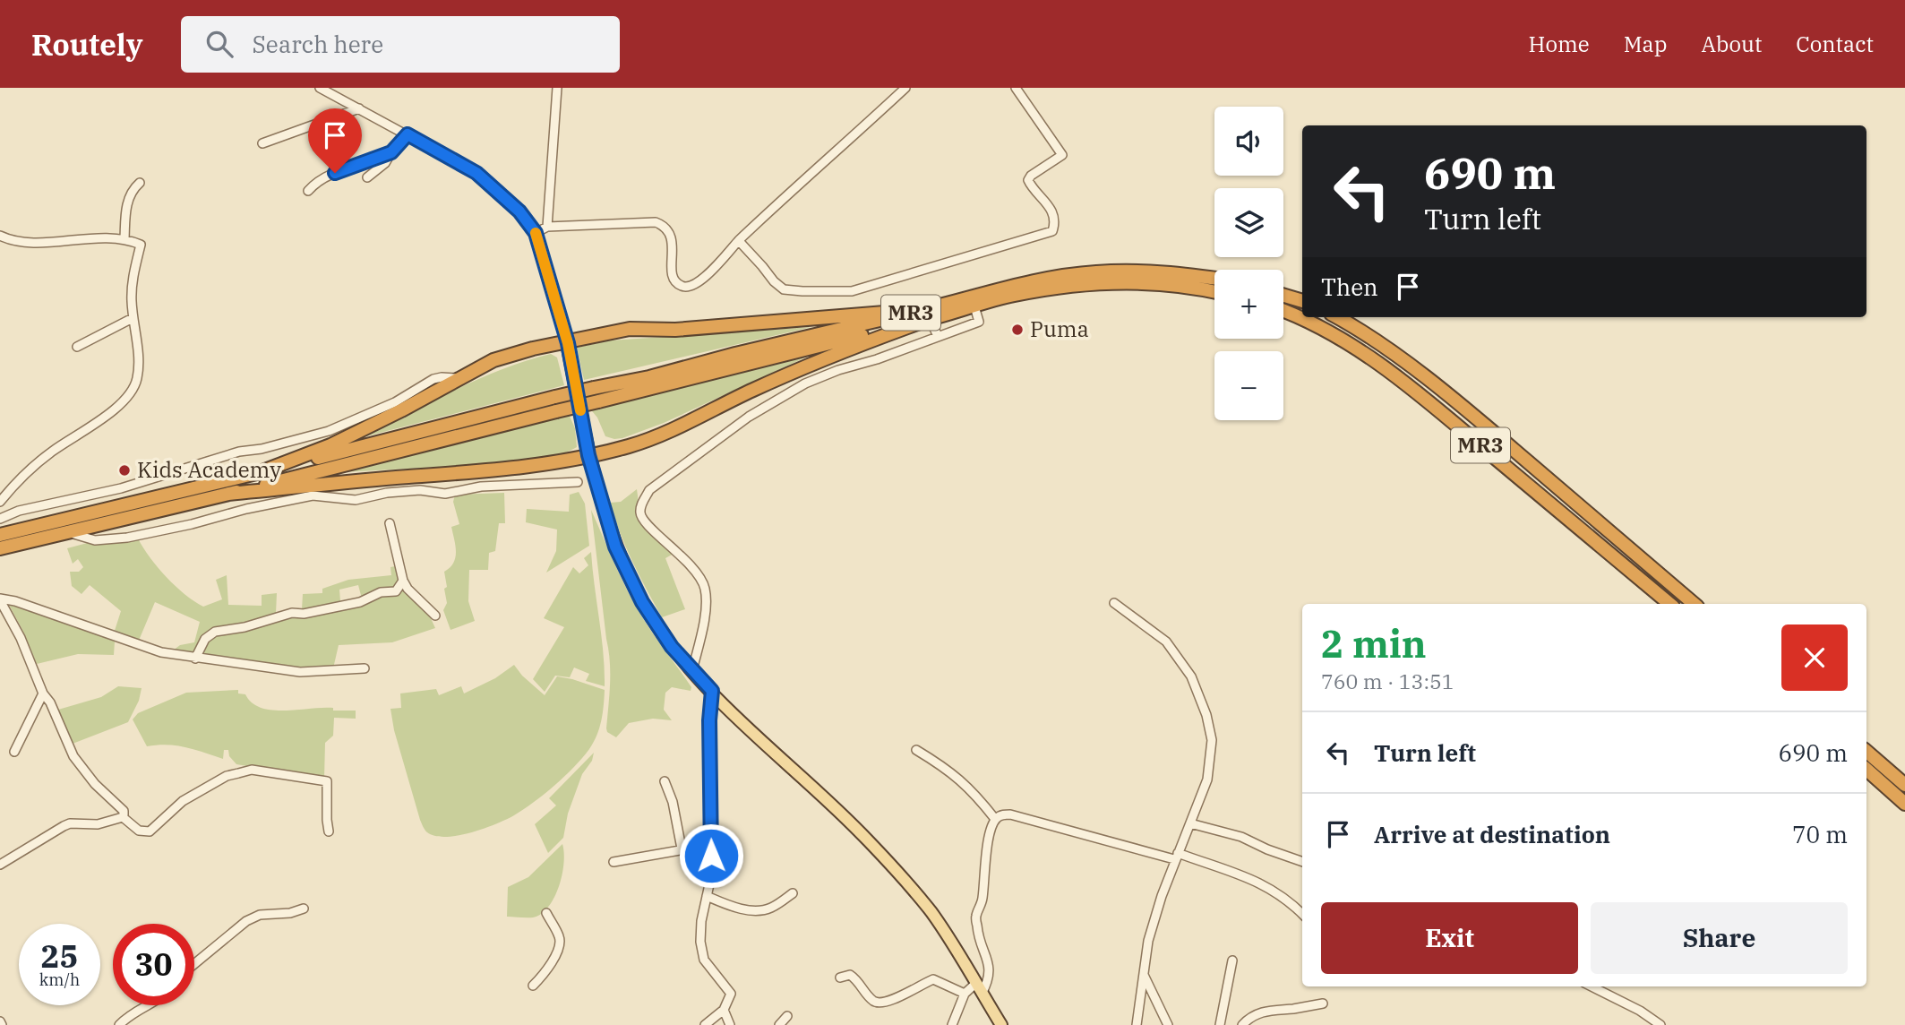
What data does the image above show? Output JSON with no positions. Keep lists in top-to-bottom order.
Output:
{
  "streets": {
    "highway": ["MR3"]
  },
  "places": ["Puma", "Kids Academy"],
  "page": {
    "header": "Routely",
    "search": "Search here",
    "nav": [
      "Home",
      "Map",
      "About",
      "Contact"
    ],
    "map_buttons": ["+", "−"],
    "turn": ["690 m", "Turn left"],
    "then": "Then",
    "heading": ["2 min", "760 m · 13:51"],
    "list": [
      {
        "name": "Turn left",
        "value": "690 m"
      },
      {
        "name": "Arrive at destination",
        "value": "70 m"
      }
    ],
    "buttons": ["Exit", "Share"],
    "speed": "25 km/h",
    "limit": "30"
  }
}
